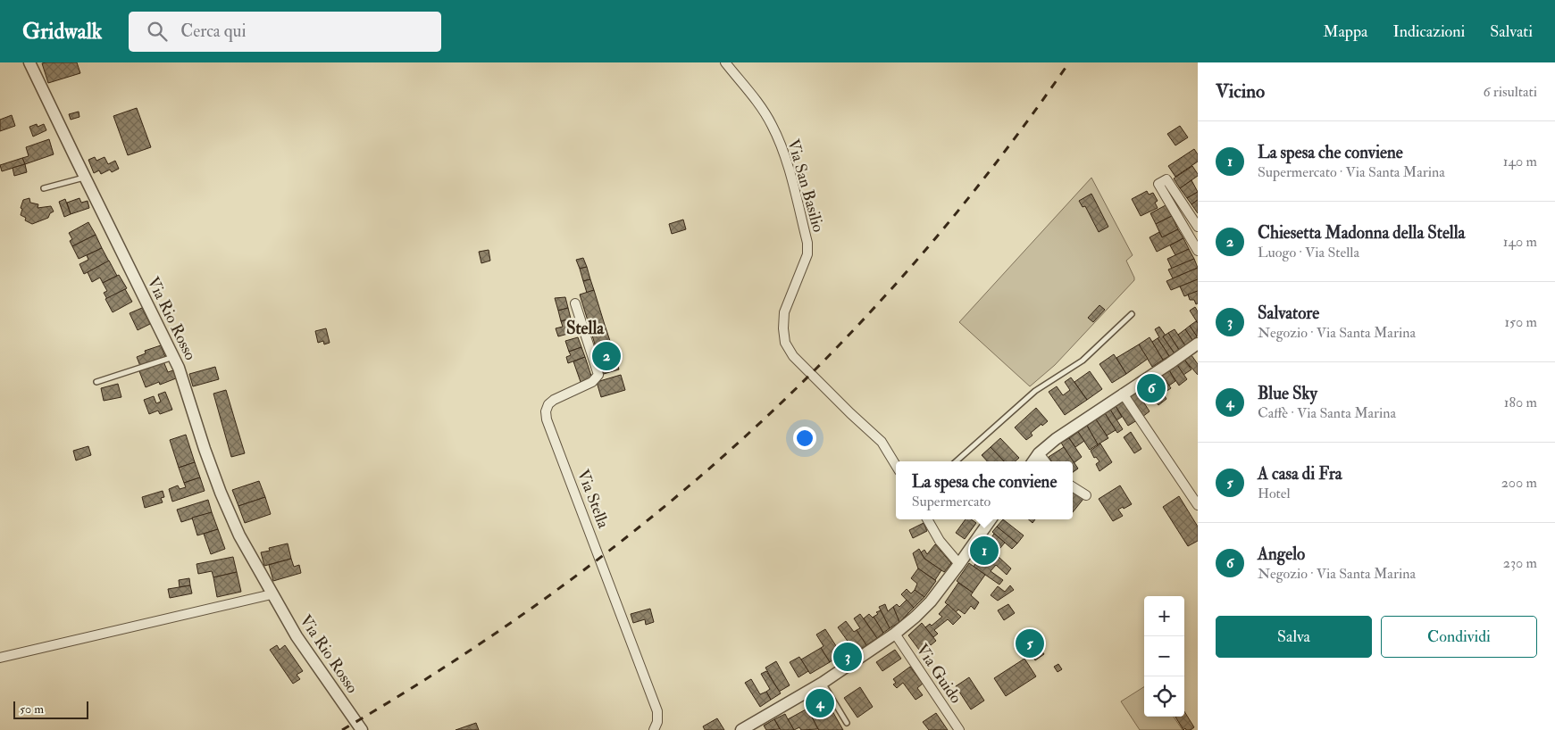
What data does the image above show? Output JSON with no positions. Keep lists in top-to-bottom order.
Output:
{
  "streets": {
    "street": [
      "Via San Basilio",
      "Via Rio Rosso",
      "Via Stella",
      "Via Guido"
    ]
  },
  "districts": ["Stella"],
  "scale_bar": "50 m",
  "page": {
    "header": "Gridwalk",
    "search": "Cerca qui",
    "nav": ["Mappa", "Indicazioni", "Salvati"],
    "heading": ["Vicino", "6 risultati"],
    "list": [
      {
        "mark": "1",
        "name": "La spesa che conviene",
        "note": "Supermercato · Via Santa Marina",
        "value": "140 m"
      },
      {
        "mark": "2",
        "name": "Chiesetta Madonna della Stella",
        "note": "Luogo · Via Stella",
        "value": "140 m"
      },
      {
        "mark": "3",
        "name": "Salvatore",
        "note": "Negozio · Via Santa Marina",
        "value": "150 m"
      },
      {
        "mark": "4",
        "name": "Blue Sky",
        "note": "Caffè · Via Santa Marina",
        "value": "180 m"
      },
      {
        "mark": "5",
        "name": "A casa di Fra",
        "note": "Hotel",
        "value": "200 m"
      },
      {
        "mark": "6",
        "name": "Angelo",
        "note": "Negozio · Via Santa Marina",
        "value": "230 m"
      }
    ],
    "pins": [
      "2",
      "6",
      "1",
      "5",
      "3",
      "4"
    ],
    "popup": ["La spesa che conviene", "Supermercato"],
    "map_buttons": ["+", "−"],
    "buttons": ["Salva", "Condividi"],
    "scale": "50 m"
  }
}
